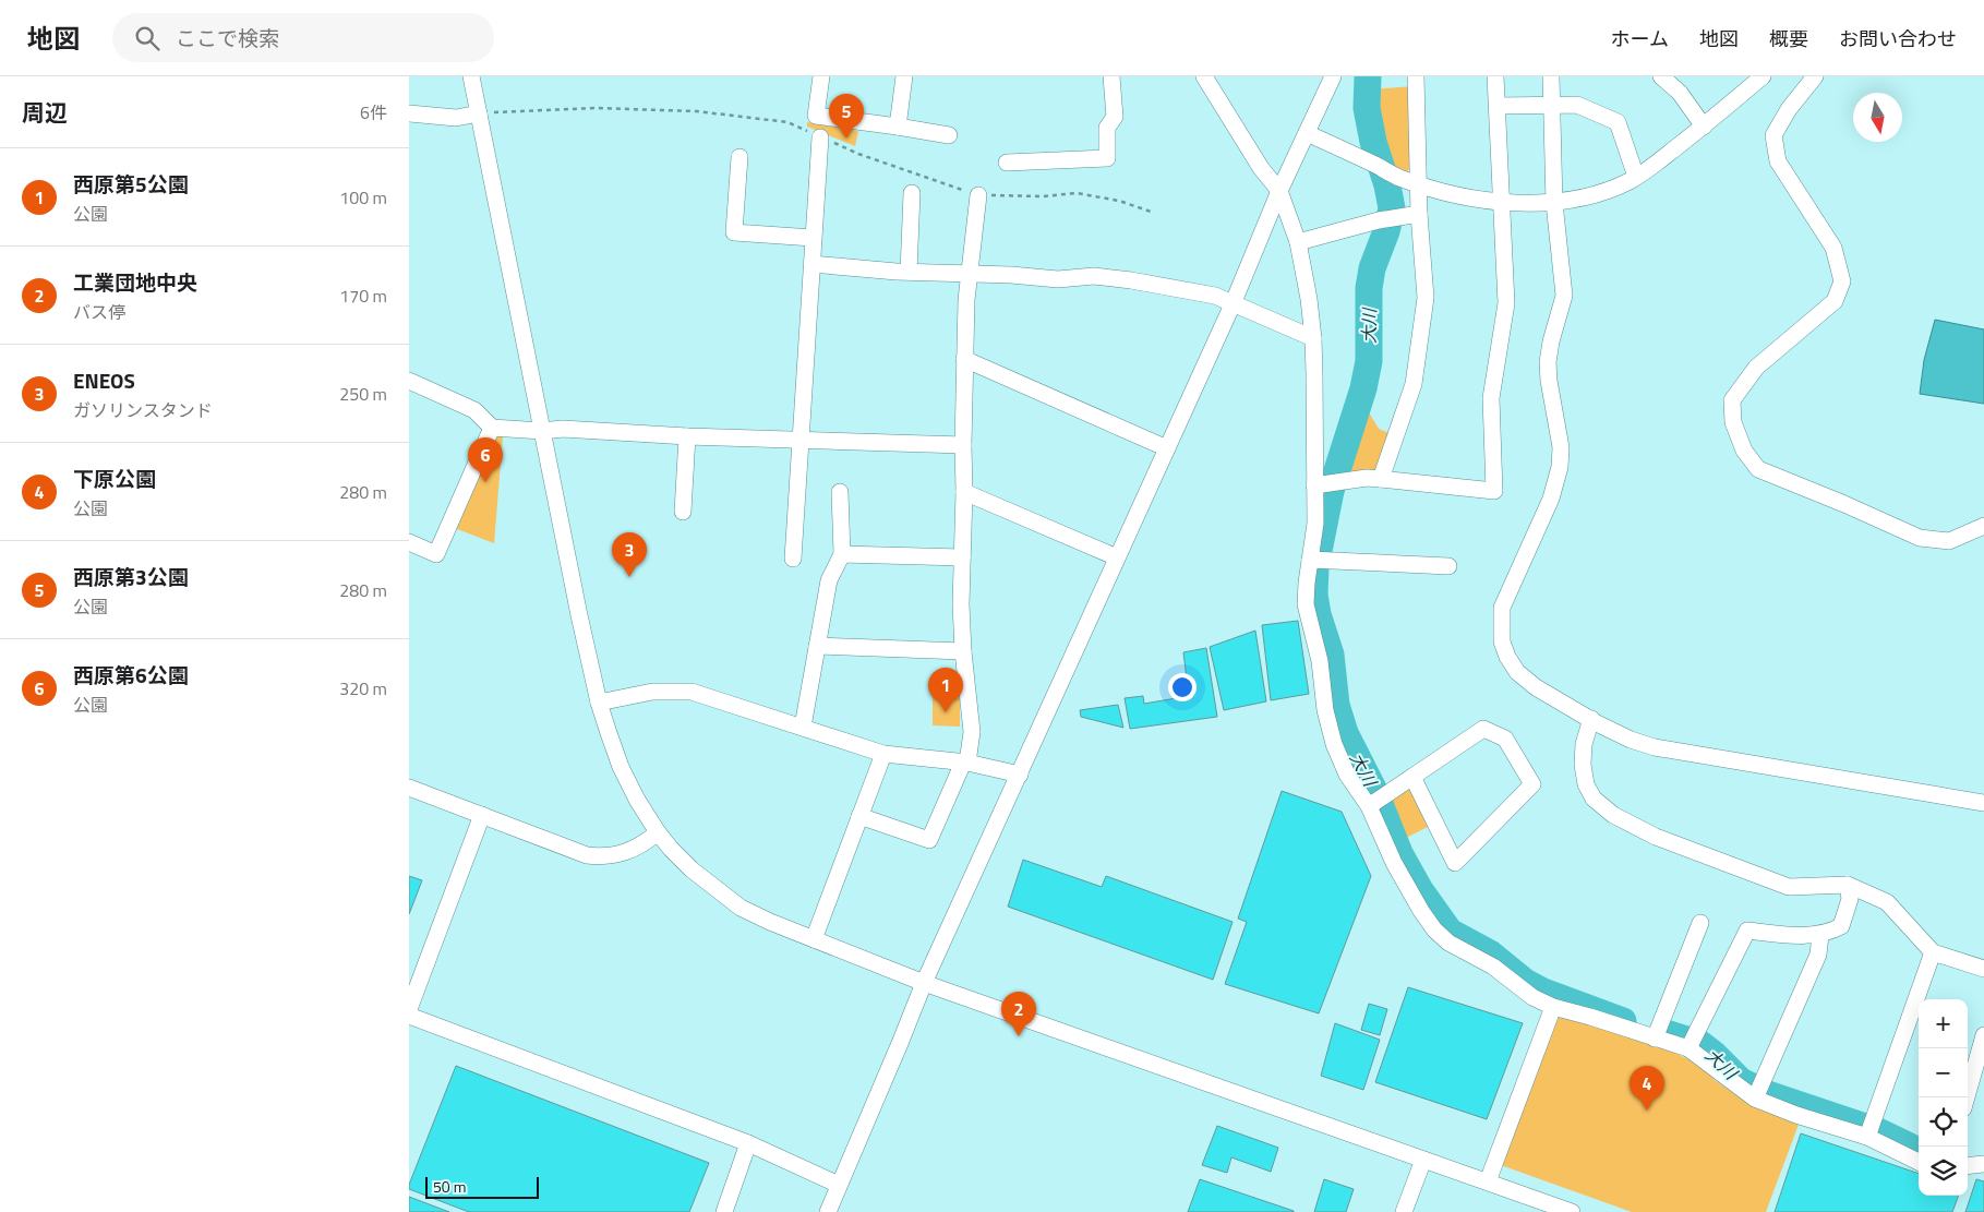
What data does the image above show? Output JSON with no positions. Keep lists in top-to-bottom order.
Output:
{
  "water": ["大川"],
  "scale_bar": "50 m",
  "north": "bottom",
  "page": {
    "header": "地図",
    "search": "ここで検索",
    "nav": [
      "ホーム",
      "地図",
      "概要",
      "お問い合わせ"
    ],
    "heading": ["周辺", "6件"],
    "pins": [
      "5",
      "6",
      "3",
      "1",
      "2",
      "4"
    ],
    "list": [
      {
        "mark": "1",
        "name": "西原第5公園",
        "note": "公園",
        "value": "100 m"
      },
      {
        "mark": "2",
        "name": "工業団地中央",
        "note": "バス停",
        "value": "170 m"
      },
      {
        "mark": "3",
        "name": "ENEOS",
        "note": "ガソリンスタンド",
        "value": "250 m"
      },
      {
        "mark": "4",
        "name": "下原公園",
        "note": "公園",
        "value": "280 m"
      },
      {
        "mark": "5",
        "name": "西原第3公園",
        "note": "公園",
        "value": "280 m"
      },
      {
        "mark": "6",
        "name": "西原第6公園",
        "note": "公園",
        "value": "320 m"
      }
    ],
    "map_buttons": ["+", "−"],
    "scale": "50 m"
  }
}
